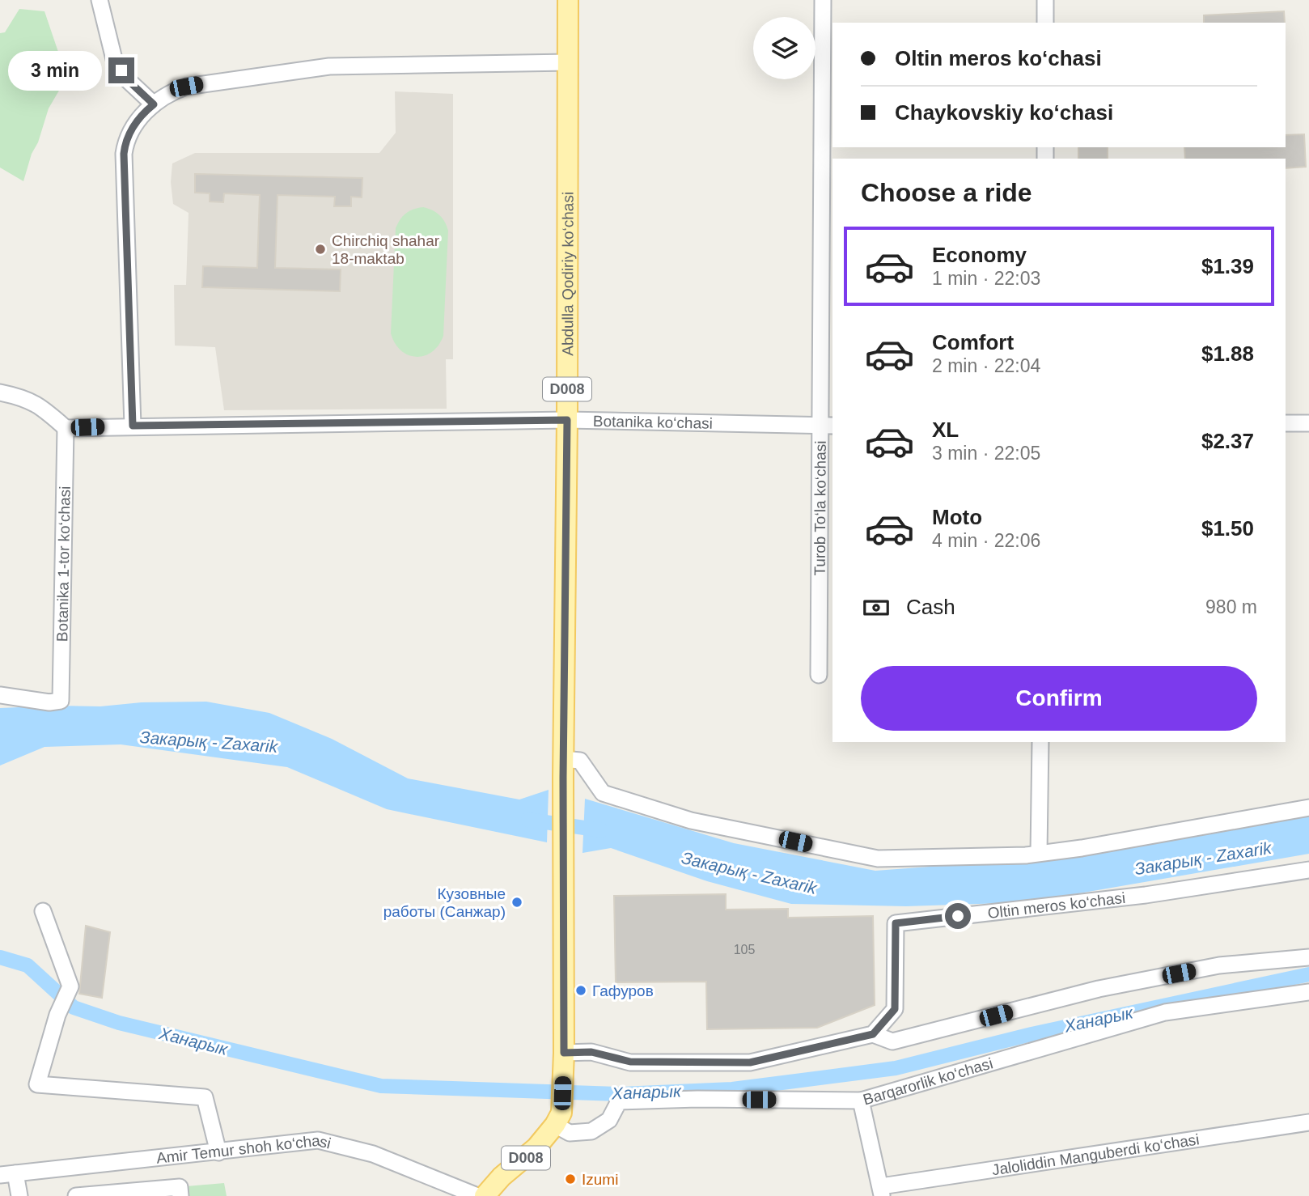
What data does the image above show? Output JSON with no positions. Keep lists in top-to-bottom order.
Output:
{
  "streets": {
    "main road": ["Abdulla Qodiriy ko‘chasi", "D008"],
    "street": [
      "Botanika ko‘chasi",
      "Turob To‘la ko‘chasi",
      "Botanika 1-tor ko‘chasi",
      "Oltin meros ko‘chasi",
      "Barqarorlik ko‘chasi",
      "Amir Temur shoh ko‘chasi",
      "Jaloliddin Manguberdi ko‘chasi"
    ]
  },
  "crossings": [
    ["Abdulla Qodiriy ko‘chasi", "D008"],
    ["Abdulla Qodiriy ko‘chasi", "Botanika ko‘chasi"],
    ["Abdulla Qodiriy ko‘chasi", "Barqarorlik ko‘chasi"],
    ["D008", "Barqarorlik ko‘chasi"],
    ["Botanika ko‘chasi", "Turob To‘la ko‘chasi"],
    ["Botanika ko‘chasi", "Botanika 1-tor ko‘chasi"]
  ],
  "water": ["Закарық - Zaxarik", "Ханарык"],
  "places": [
    "Chirchiq shahar 18-maktab",
    "Кузовные работы (Санжар)",
    "Гафуров",
    "Izumi"
  ],
  "house_numbers": ["105"],
  "page": {
    "banner": ["Oltin meros ko‘chasi", "Chaykovskiy ko‘chasi"],
    "bubble": "3 min",
    "heading": "Choose a ride",
    "list": [
      {
        "name": "Economy",
        "note": "1 min · 22:03",
        "value": "$1.39"
      },
      {
        "name": "Comfort",
        "note": "2 min · 22:04",
        "value": "$1.88"
      },
      {
        "name": "XL",
        "note": "3 min · 22:05",
        "value": "$2.37"
      },
      {
        "name": "Moto",
        "note": "4 min · 22:06",
        "value": "$1.50"
      }
    ],
    "pay": ["Cash", "980 m"],
    "buttons": "Confirm"
  }
}
